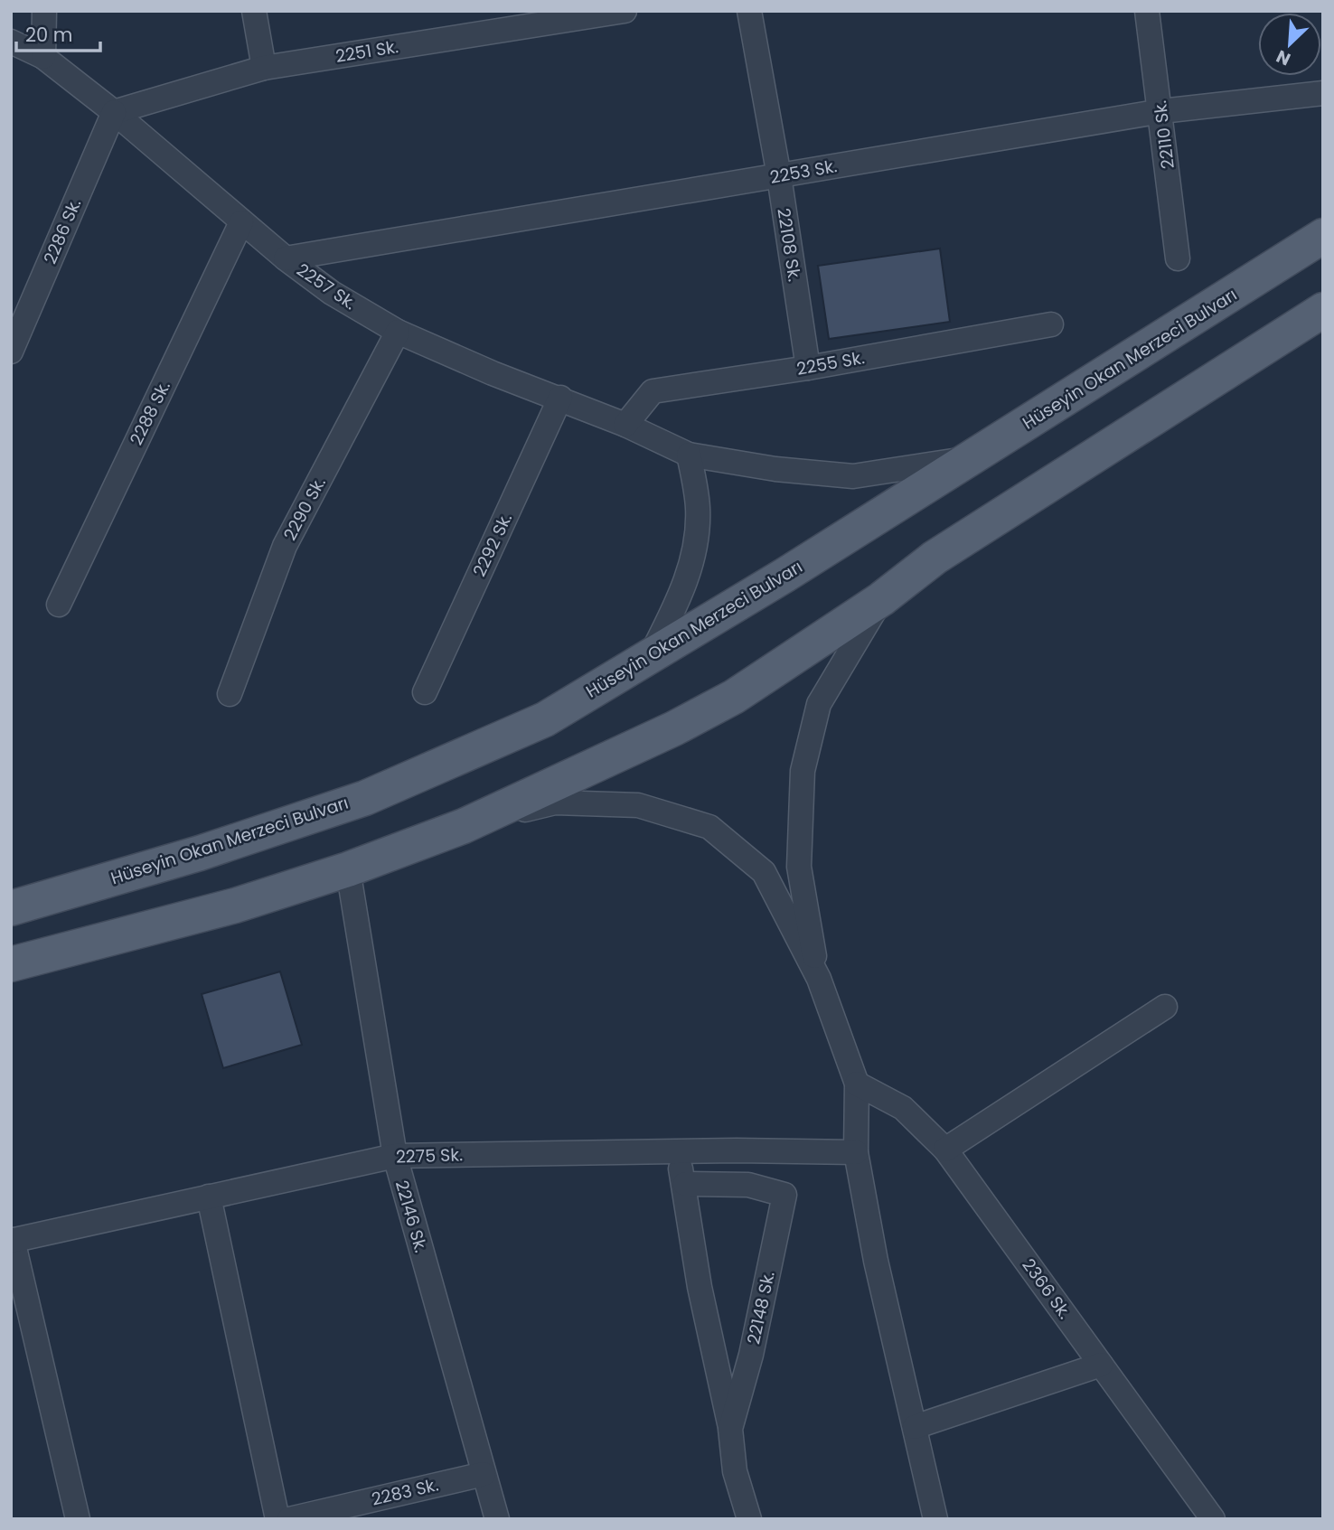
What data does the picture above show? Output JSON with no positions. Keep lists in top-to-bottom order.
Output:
{
  "streets": {
    "main road": ["Hüseyin Okan Merzeci Bulvarı"],
    "street": [
      "2251 Sk.",
      "22110 Sk.",
      "2253 Sk.",
      "2286 Sk.",
      "22108 Sk.",
      "2257 Sk.",
      "2255 Sk.",
      "2288 Sk.",
      "2290 Sk.",
      "2292 Sk.",
      "2275 Sk.",
      "22146 Sk.",
      "2366 Sk.",
      "22148 Sk.",
      "2283 Sk."
    ]
  },
  "crossings": [
    ["2251 Sk.", "2286 Sk."],
    ["2251 Sk.", "2257 Sk."],
    ["22110 Sk.", "2253 Sk."],
    ["2253 Sk.", "22108 Sk."],
    ["2253 Sk.", "2257 Sk."],
    ["2286 Sk.", "2257 Sk."],
    ["22108 Sk.", "2255 Sk."],
    ["2257 Sk.", "Hüseyin Okan Merzeci Bulvarı"],
    ["2257 Sk.", "2255 Sk."],
    ["2257 Sk.", "2288 Sk."],
    ["2257 Sk.", "2290 Sk."],
    ["2257 Sk.", "2292 Sk."],
    ["2275 Sk.", "22146 Sk."],
    ["22146 Sk.", "2283 Sk."]
  ],
  "scale_bar": "20 m",
  "north": "bottom left"
}
